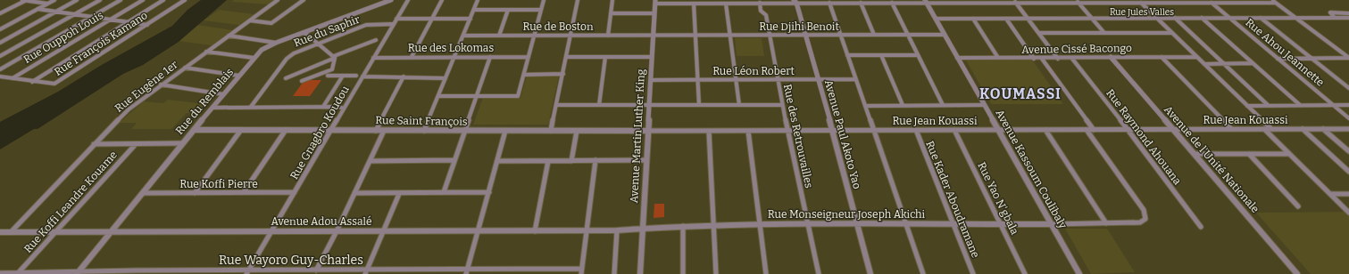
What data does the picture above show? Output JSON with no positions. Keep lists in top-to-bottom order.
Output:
{
  "streets": {
    "street": [
      "Rue Jules Valles",
      "Rue de Boston",
      "Rue Djihi Benoit",
      "Rue du Saphir",
      "Rue Ouppoh Louis",
      "Rue François Kamano",
      "Rue des Lokomas",
      "Avenue Cissé Bacongo",
      "Rue Ahou Jeannette",
      "Rue Léon Robert",
      "Rue Eugène 1er",
      "Rue du Remblais",
      "Rue Jean Kouassi",
      "Rue Saint François",
      "Rue Gnagbro Koudou",
      "Avenue Paul Akoto Yao",
      "Avenue Martin Luther King",
      "Rue des Retrouvailles",
      "Rue Raymond Ahouana",
      "Avenue de l'Unité Nationale",
      "Avenue Kassoum Coulibaly",
      "Rue Koffi Pierre",
      "Rue Yao N'gbala",
      "Rue Kader Aboudramane",
      "Rue Koffi Leandre Kouame",
      "Rue Monseigneur Joseph Akichi",
      "Avenue Adou Assalé",
      "Rue Wayoro Guy-Charles"
    ]
  },
  "crossings": [
    ["Rue Jules Valles", "Rue Ahou Jeannette"],
    ["Rue Jules Valles", "Avenue Kassoum Coulibaly"],
    ["Rue de Boston", "Rue Djihi Benoit"],
    ["Rue de Boston", "Avenue Martin Luther King"],
    ["Rue Djihi Benoit", "Avenue Paul Akoto Yao"],
    ["Rue Djihi Benoit", "Avenue Martin Luther King"],
    ["Rue Djihi Benoit", "Rue des Retrouvailles"],
    ["Rue Djihi Benoit", "Avenue Kassoum Coulibaly"],
    ["Rue du Saphir", "Rue Gnagbro Koudou"],
    ["Rue Ouppoh Louis", "Rue François Kamano"],
    ["Rue des Lokomas", "Rue Gnagbro Koudou"],
    ["Avenue Cissé Bacongo", "Rue Raymond Ahouana"],
    ["Avenue Cissé Bacongo", "Avenue de l'Unité Nationale"],
    ["Avenue Cissé Bacongo", "Avenue Kassoum Coulibaly"],
    ["Rue Léon Robert", "Avenue Paul Akoto Yao"],
    ["Rue Léon Robert", "Avenue Martin Luther King"],
    ["Rue Léon Robert", "Rue des Retrouvailles"],
    ["Rue Eugène 1er", "Avenue Adou Assalé"],
    ["Rue du Remblais", "Rue Saint François"],
    ["Rue du Remblais", "Rue Koffi Pierre"],
    ["Rue du Remblais", "Avenue Adou Assalé"],
    ["Rue du Remblais", "Rue Wayoro Guy-Charles"],
    ["Rue Jean Kouassi", "Rue Saint François"],
    ["Rue Jean Kouassi", "Avenue Paul Akoto Yao"],
    ["Rue Jean Kouassi", "Avenue Martin Luther King"],
    ["Rue Jean Kouassi", "Rue des Retrouvailles"],
    ["Rue Jean Kouassi", "Rue Raymond Ahouana"],
    ["Rue Jean Kouassi", "Avenue de l'Unité Nationale"],
    ["Rue Jean Kouassi", "Avenue Kassoum Coulibaly"],
    ["Rue Jean Kouassi", "Rue Yao N'gbala"],
    ["Rue Jean Kouassi", "Rue Kader Aboudramane"],
    ["Rue Jean Kouassi", "Rue Monseigneur Joseph Akichi"],
    ["Rue Saint François", "Rue Gnagbro Koudou"],
    ["Rue Saint François", "Avenue Martin Luther King"],
    ["Rue Gnagbro Koudou", "Rue Koffi Pierre"],
    ["Rue Gnagbro Koudou", "Avenue Adou Assalé"],
    ["Rue Gnagbro Koudou", "Rue Wayoro Guy-Charles"],
    ["Avenue Paul Akoto Yao", "Rue Monseigneur Joseph Akichi"],
    ["Avenue Martin Luther King", "Rue Monseigneur Joseph Akichi"],
    ["Avenue Martin Luther King", "Avenue Adou Assalé"],
    ["Rue des Retrouvailles", "Rue Monseigneur Joseph Akichi"],
    ["Avenue Kassoum Coulibaly", "Rue Monseigneur Joseph Akichi"],
    ["Rue Yao N'gbala", "Rue Monseigneur Joseph Akichi"],
    ["Rue Kader Aboudramane", "Rue Monseigneur Joseph Akichi"],
    ["Rue Koffi Leandre Kouame", "Avenue Adou Assalé"],
    ["Rue Koffi Leandre Kouame", "Rue Wayoro Guy-Charles"],
    ["Rue Monseigneur Joseph Akichi", "Avenue Adou Assalé"]
  ],
  "districts": ["KOUMASSI"]
}
